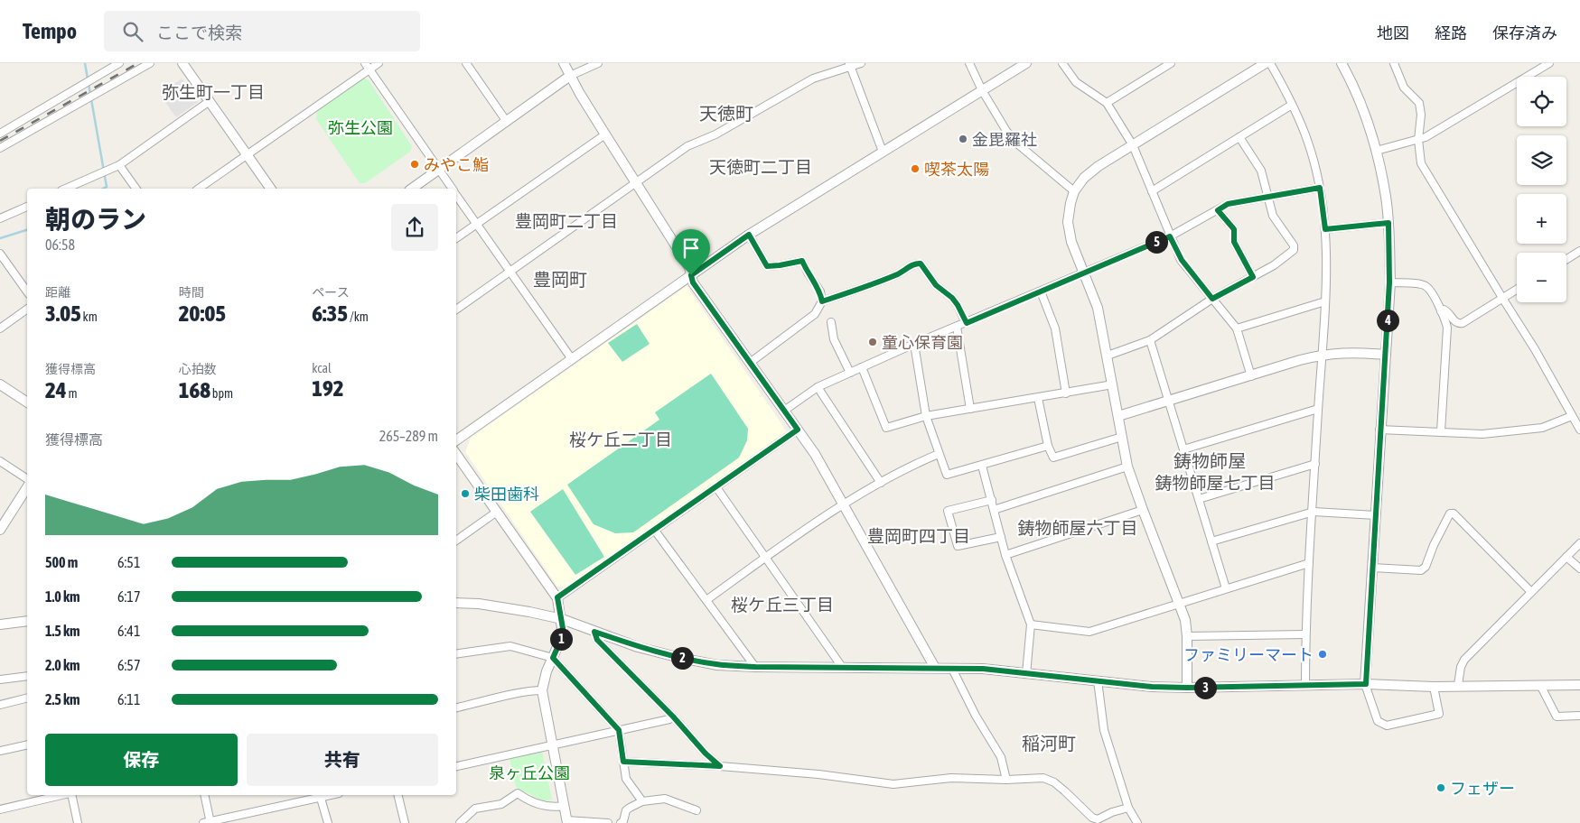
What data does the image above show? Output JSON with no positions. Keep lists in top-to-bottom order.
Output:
{
  "districts": [
    "弥生町一丁目",
    "天徳町",
    "天徳町二丁目",
    "豊岡町二丁目",
    "豊岡町",
    "桜ケ丘二丁目",
    "鋳物師屋",
    "鋳物師屋七丁目",
    "鋳物師屋六丁目",
    "豊岡町四丁目",
    "桜ケ丘三丁目",
    "稲河町"
  ],
  "parks": ["弥生公園", "泉ヶ丘公園"],
  "places": [
    "金毘羅社",
    "みやこ鮨",
    "喫茶太陽",
    "童心保育園",
    "柴田歯科",
    "ファミリーマート",
    "フェザー"
  ],
  "page": {
    "header": "Tempo",
    "search": "ここで検索",
    "nav": ["地図", "経路", "保存済み"],
    "map_buttons": ["+", "−"],
    "heading": ["朝のラン", "06:58"],
    "pins": [
      "5",
      "4",
      "1",
      "2",
      "3"
    ],
    "stats": [
      ["距離", "3.05 km"],
      ["時間", "20:05"],
      ["ペース", "6:35 /km"],
      ["獲得標高", "24 m"],
      ["心拍数", "168 bpm"],
      ["kcal", "192"]
    ],
    "chart": ["獲得標高", "265–289 m"],
    "list": [
      {
        "name": "500 m",
        "note": "6:51"
      },
      {
        "name": "1.0 km",
        "note": "6:17"
      },
      {
        "name": "1.5 km",
        "note": "6:41"
      },
      {
        "name": "2.0 km",
        "note": "6:57"
      },
      {
        "name": "2.5 km",
        "note": "6:11"
      }
    ],
    "buttons": ["保存", "共有"]
  }
}
